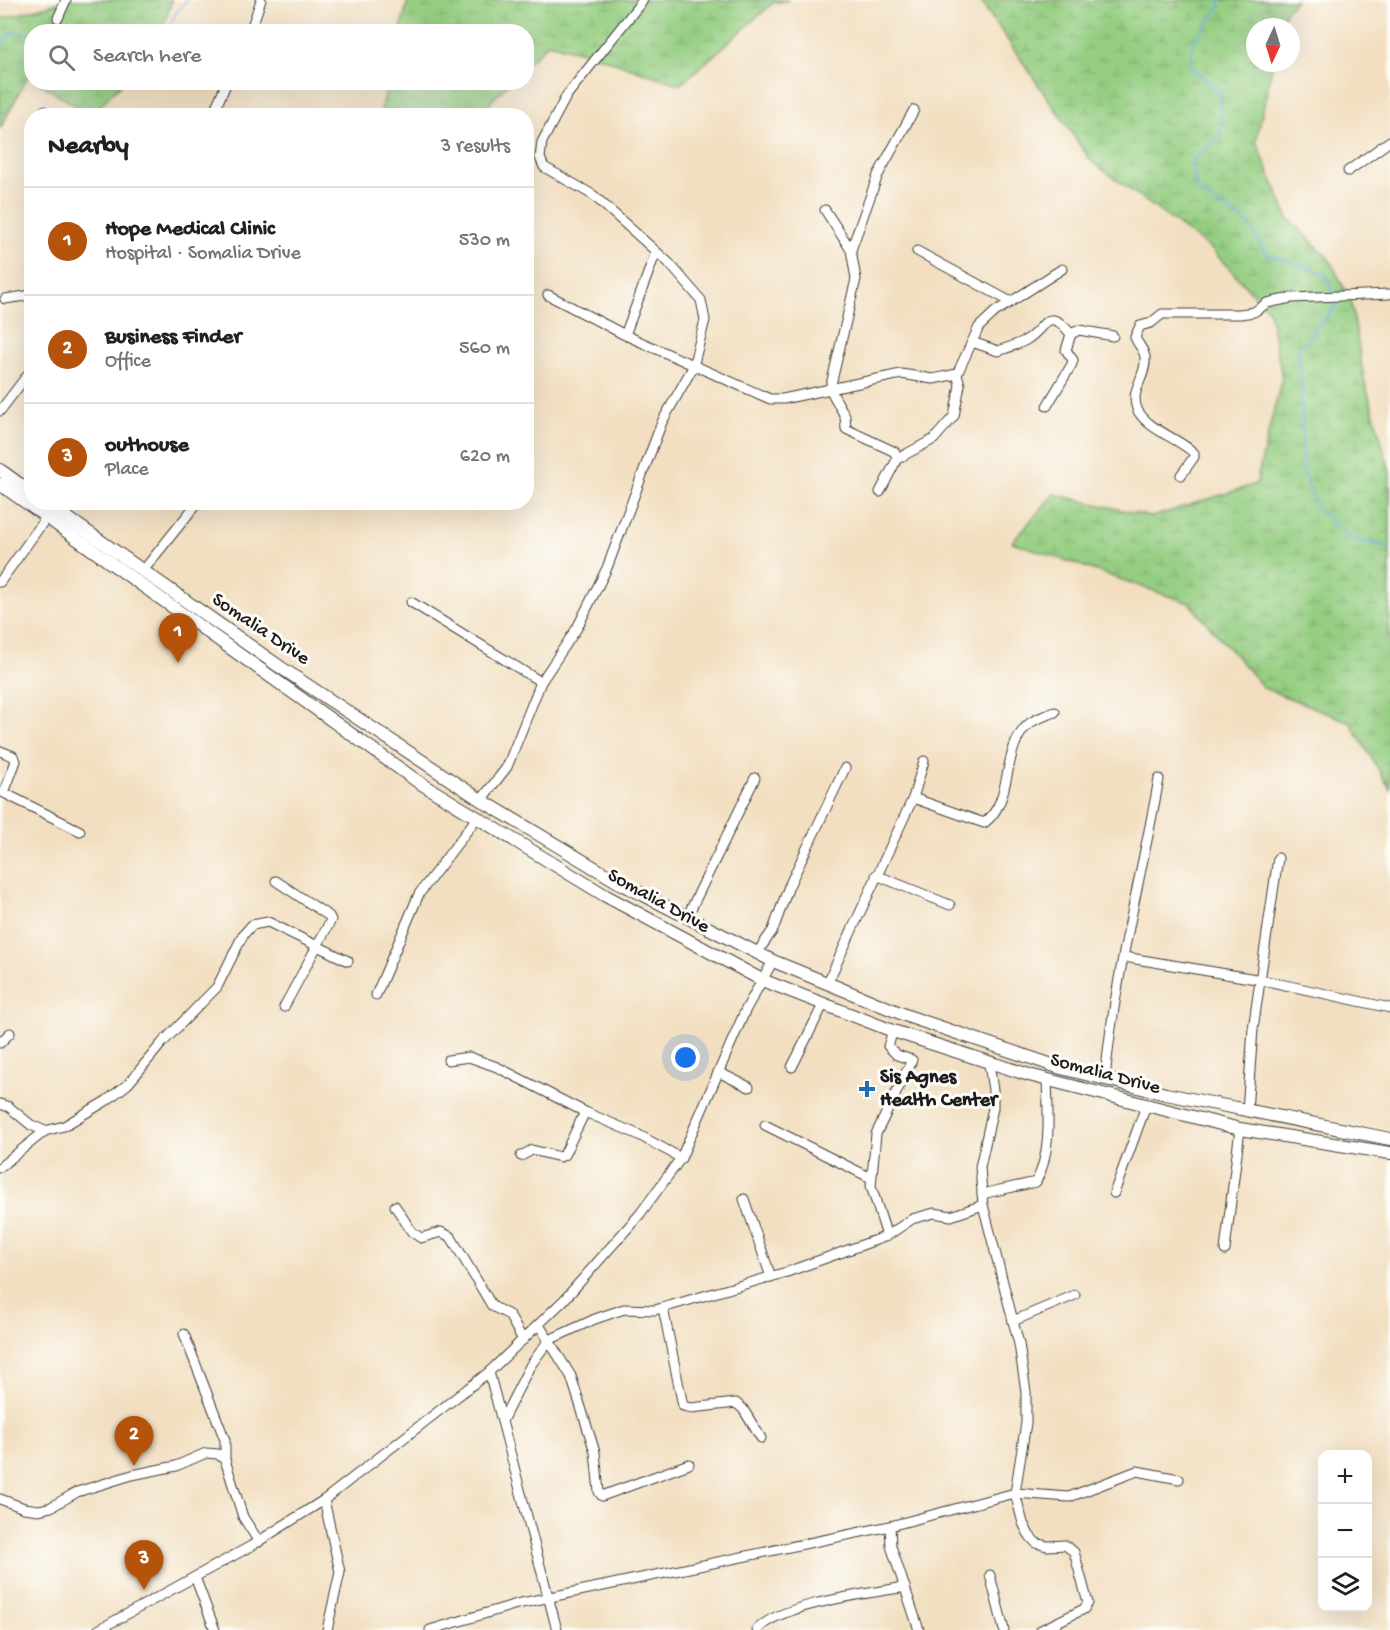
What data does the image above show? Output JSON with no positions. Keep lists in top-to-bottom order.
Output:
{
  "streets": {
    "main road": ["Somalia Drive"]
  },
  "places": {
    "health": ["Sis Agnes Health Center"]
  },
  "north": "bottom",
  "page": {
    "search": "Search here",
    "heading": ["Nearby", "3 results"],
    "list": [
      {
        "mark": "1",
        "name": "Hope Medical Clinic",
        "note": "Hospital · Somalia Drive",
        "value": "530 m"
      },
      {
        "mark": "2",
        "name": "Business Finder",
        "note": "Office",
        "value": "560 m"
      },
      {
        "mark": "3",
        "name": "outhouse",
        "note": "Place",
        "value": "620 m"
      }
    ],
    "pins": ["1", "2", "3"],
    "map_buttons": ["+", "−"]
  }
}
